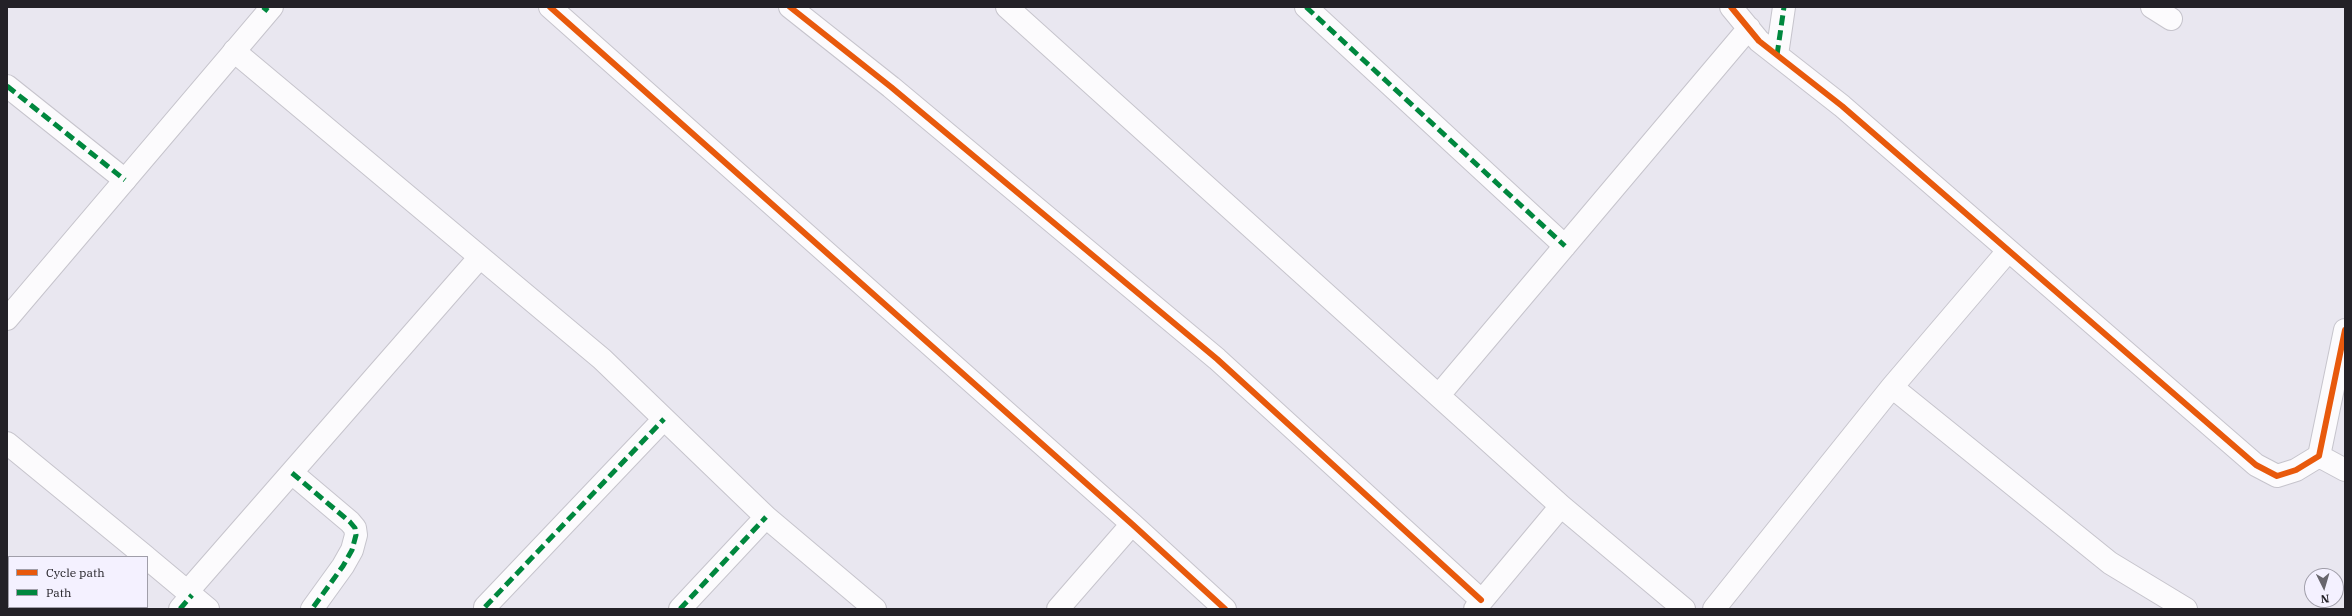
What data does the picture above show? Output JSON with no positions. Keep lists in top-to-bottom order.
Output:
{
  "legend": ["Cycle path", "Path"],
  "north": "bottom"
}
